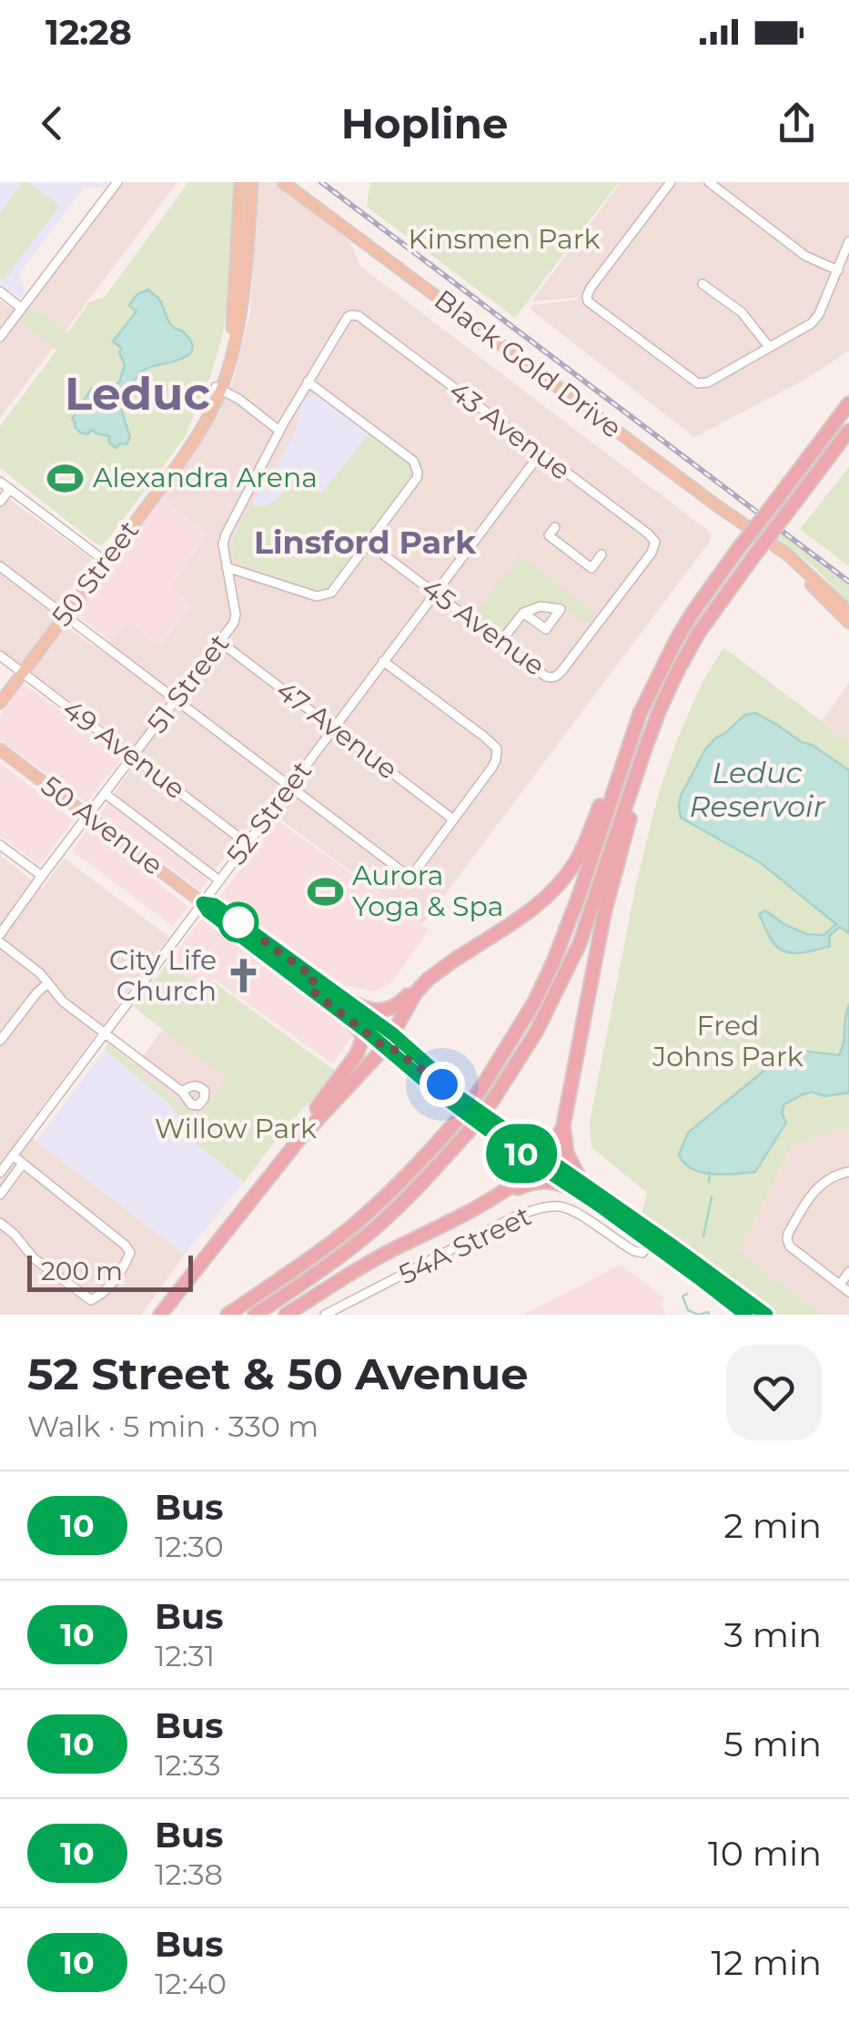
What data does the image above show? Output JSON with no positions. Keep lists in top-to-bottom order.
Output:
{
  "streets": {
    "main road": ["Black Gold Drive", "50 Street", "50 Avenue"],
    "street": [
      "43 Avenue",
      "45 Avenue",
      "51 Street",
      "47 Avenue",
      "49 Avenue",
      "52 Street",
      "54A Street"
    ]
  },
  "crossings": [
    ["43 Avenue", "45 Avenue"],
    ["43 Avenue", "51 Street"],
    ["43 Avenue", "52 Street"],
    ["50 Street", "49 Avenue"],
    ["45 Avenue", "52 Street"],
    ["51 Street", "47 Avenue"],
    ["51 Street", "49 Avenue"],
    ["51 Street", "50 Avenue"],
    ["47 Avenue", "52 Street"],
    ["49 Avenue", "52 Street"],
    ["52 Street", "50 Avenue"],
    ["50 Avenue", "54A Street"]
  ],
  "districts": ["Leduc", "Linsford Park"],
  "water": ["Leduc Reservoir"],
  "parks": ["Kinsmen Park", "Fred Johns Park", "Willow Park"],
  "places": {
    "sports": ["Alexandra Arena", "Aurora Yoga & Spa"],
    "church": ["City Life Church"]
  },
  "lines": ["bus line 10"],
  "scale_bar": "200 m",
  "page": {
    "status": "12:28",
    "header": "Hopline",
    "on_map": "10",
    "scale": "200 m",
    "heading": ["52 Street & 50 Avenue", "Walk · 5 min · 330 m"],
    "list": [
      {
        "mark": "10",
        "name": "Bus",
        "note": "12:30",
        "value": "2 min"
      },
      {
        "mark": "10",
        "name": "Bus",
        "note": "12:31",
        "value": "3 min"
      },
      {
        "mark": "10",
        "name": "Bus",
        "note": "12:33",
        "value": "5 min"
      },
      {
        "mark": "10",
        "name": "Bus",
        "note": "12:38",
        "value": "10 min"
      },
      {
        "mark": "10",
        "name": "Bus",
        "note": "12:40",
        "value": "12 min"
      }
    ]
  }
}
